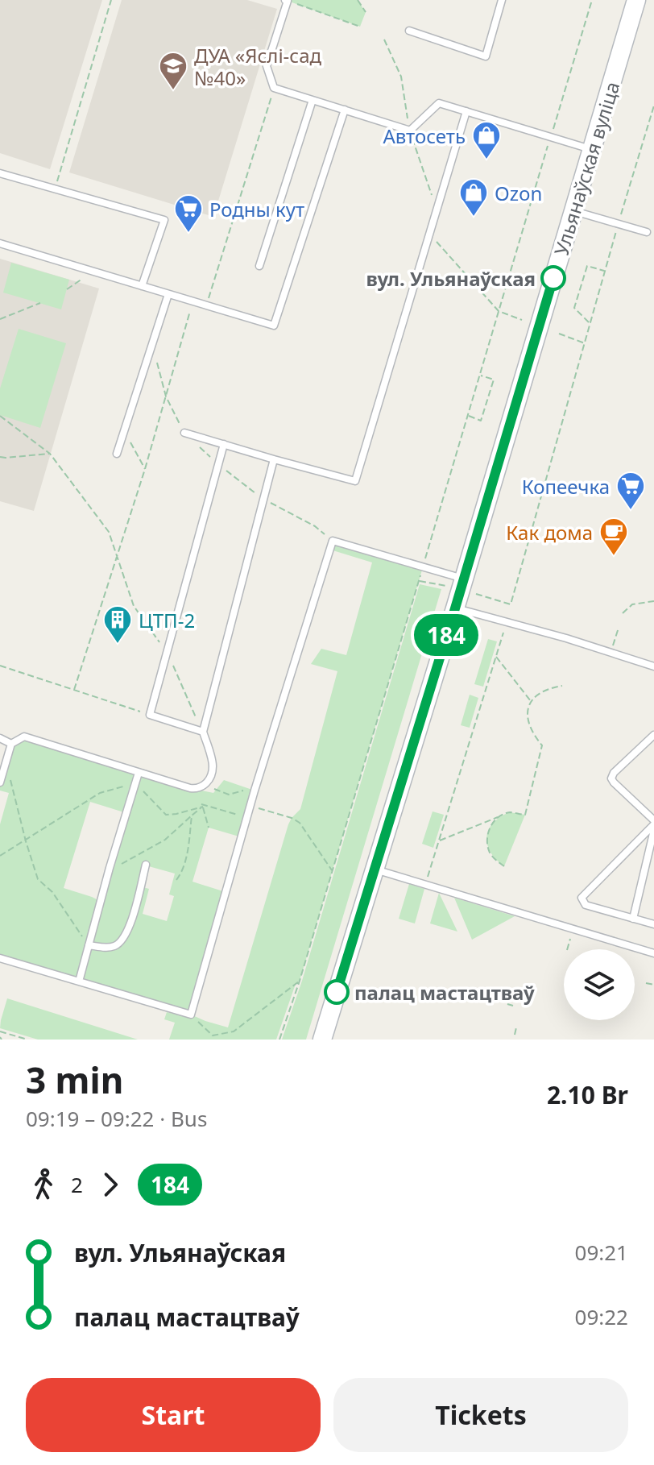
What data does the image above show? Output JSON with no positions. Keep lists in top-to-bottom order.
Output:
{
  "streets": {
    "main road": ["Ульянаўская вуліца"]
  },
  "places": {
    "school or university": ["ДУА «Яслі-сад №40»"],
    "shop": ["Автосеть", "Ozon"],
    "supermarket": ["Родны кут", "Копеечка"],
    "other": ["вул. Ульянаўская", "палац мастацтваў"],
    "cafe": ["Как дома"],
    "building": ["ЦТП-2"]
  },
  "lines": ["bus line 184"],
  "page": {
    "on_map": "184",
    "heading": ["3 min", "09:19 – 09:22 · Bus", "2.10 Br"],
    "legs": ["2", "184"],
    "list": [
      {
        "name": "вул. Ульянаўская",
        "value": "09:21"
      },
      {
        "name": "палац мастацтваў",
        "value": "09:22"
      }
    ],
    "buttons": ["Start", "Tickets"]
  }
}
